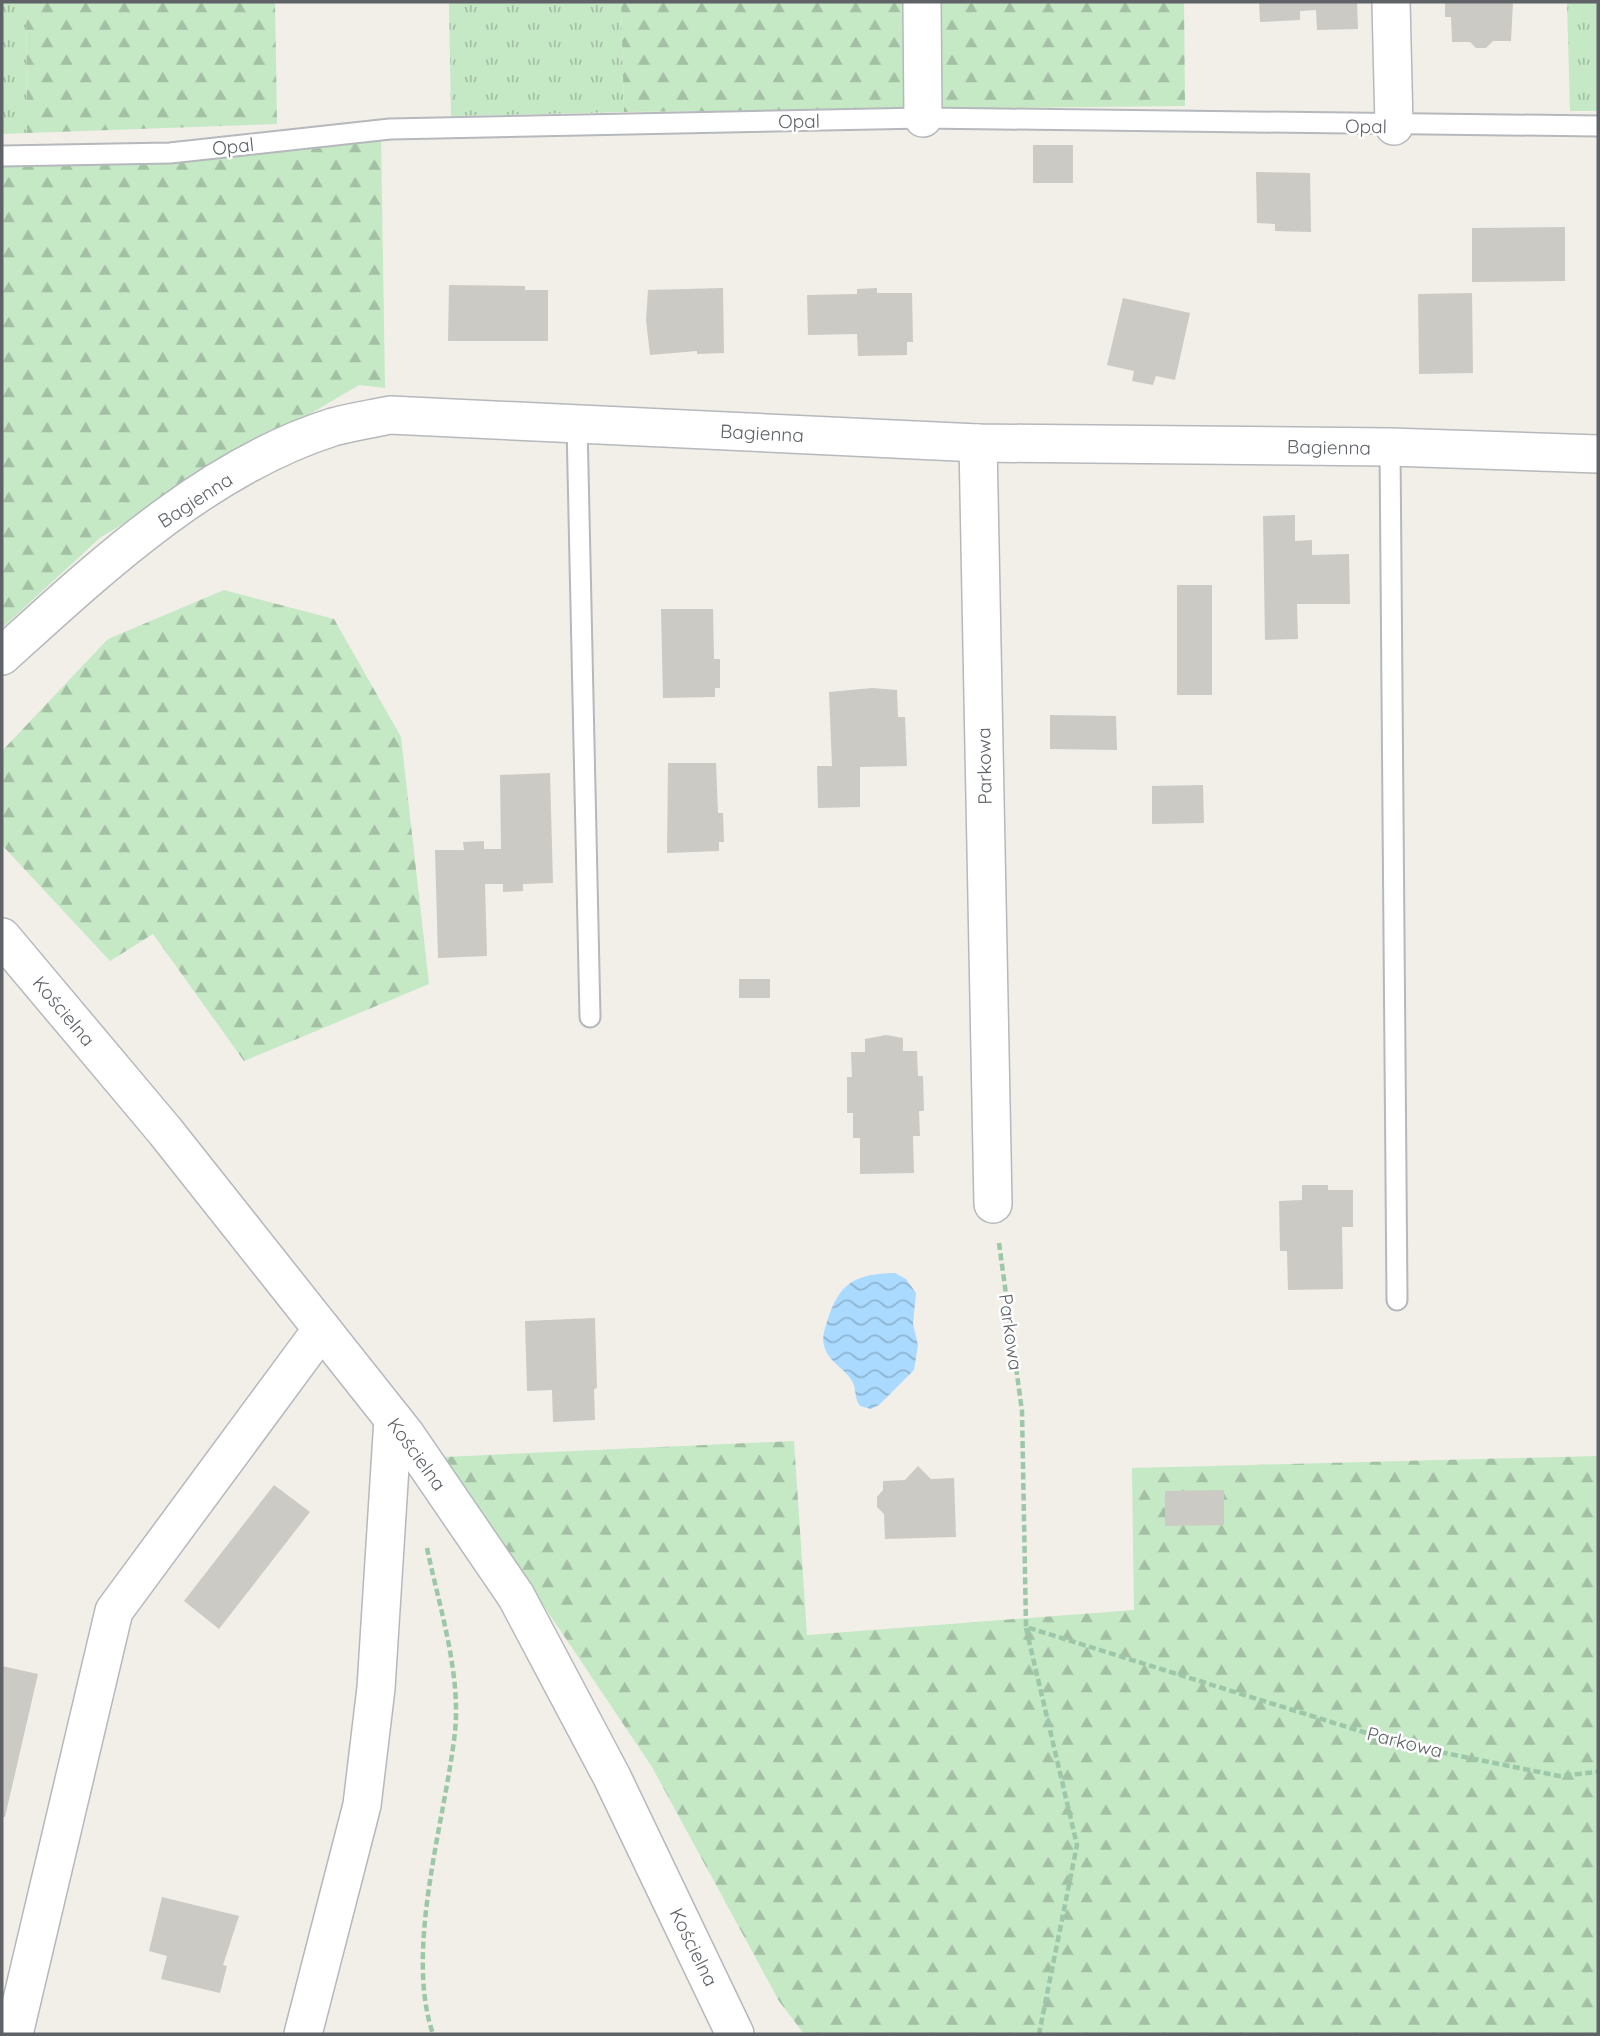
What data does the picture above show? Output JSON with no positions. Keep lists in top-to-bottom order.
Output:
{
  "streets": {
    "street": ["Bagienna", "Parkowa", "Kościelna"],
    "lane": ["Opal"]
  },
  "crossings": [
    ["Bagienna", "Parkowa"]
  ]
}
